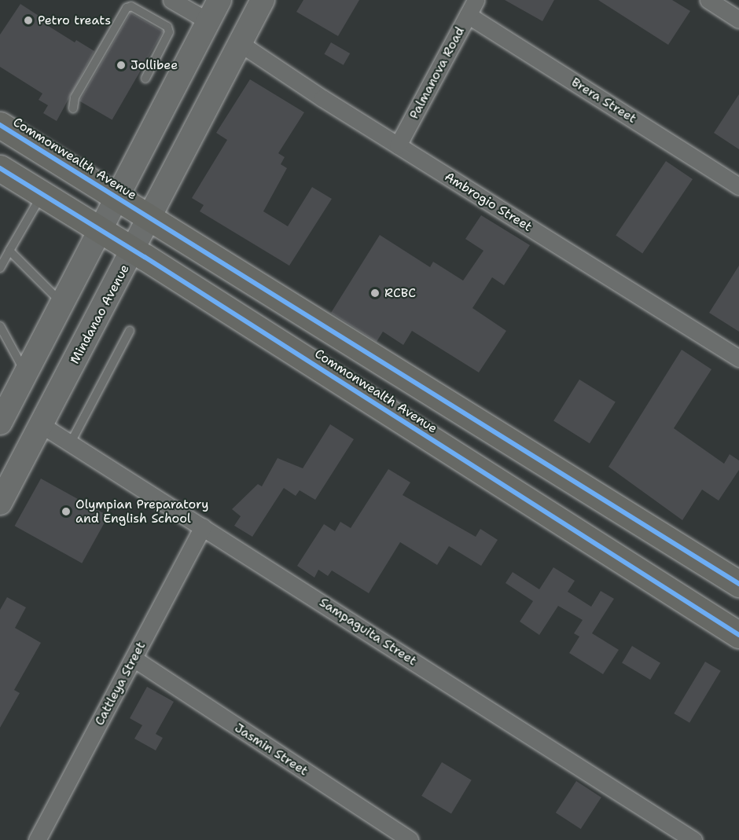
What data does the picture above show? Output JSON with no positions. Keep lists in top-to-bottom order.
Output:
{
  "streets": {
    "main road": ["Commonwealth Avenue", "Mindanao Avenue"],
    "street": [
      "Palmanova Road",
      "Brera Street",
      "Ambrogio Street",
      "Sampaguita Street",
      "Cattleya Street",
      "Jasmin Street"
    ]
  },
  "crossings": [
    ["Palmanova Road", "Brera Street"],
    ["Palmanova Road", "Ambrogio Street"],
    ["Commonwealth Avenue", "Mindanao Avenue"],
    ["Ambrogio Street", "Mindanao Avenue"],
    ["Mindanao Avenue", "Sampaguita Street"],
    ["Sampaguita Street", "Cattleya Street"],
    ["Cattleya Street", "Jasmin Street"]
  ],
  "places": [
    "Petro treats",
    "Jollibee",
    "RCBC",
    "Olympian Preparatory and English School"
  ]
}
